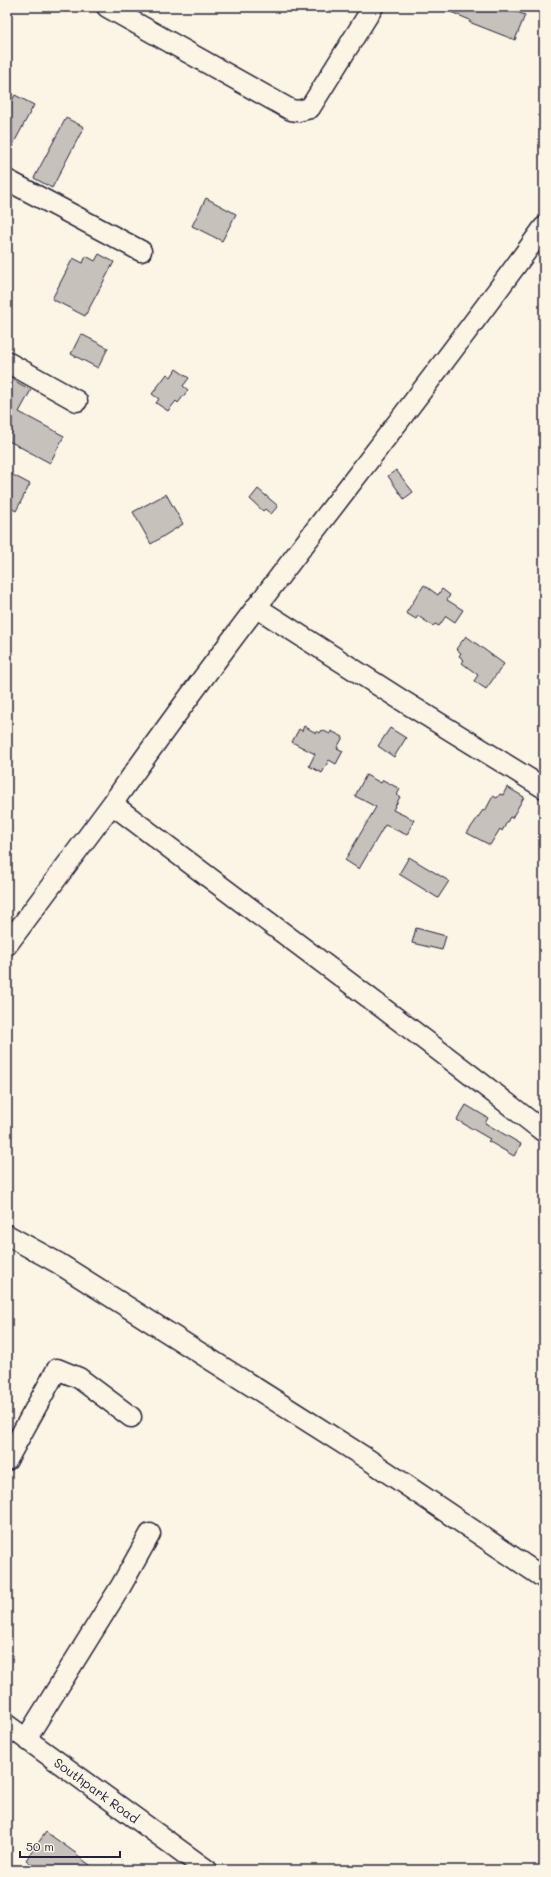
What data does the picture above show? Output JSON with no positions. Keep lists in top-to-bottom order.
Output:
{
  "streets": {
    "street": ["Southpark Road"]
  },
  "scale_bar": "50 m"
}
